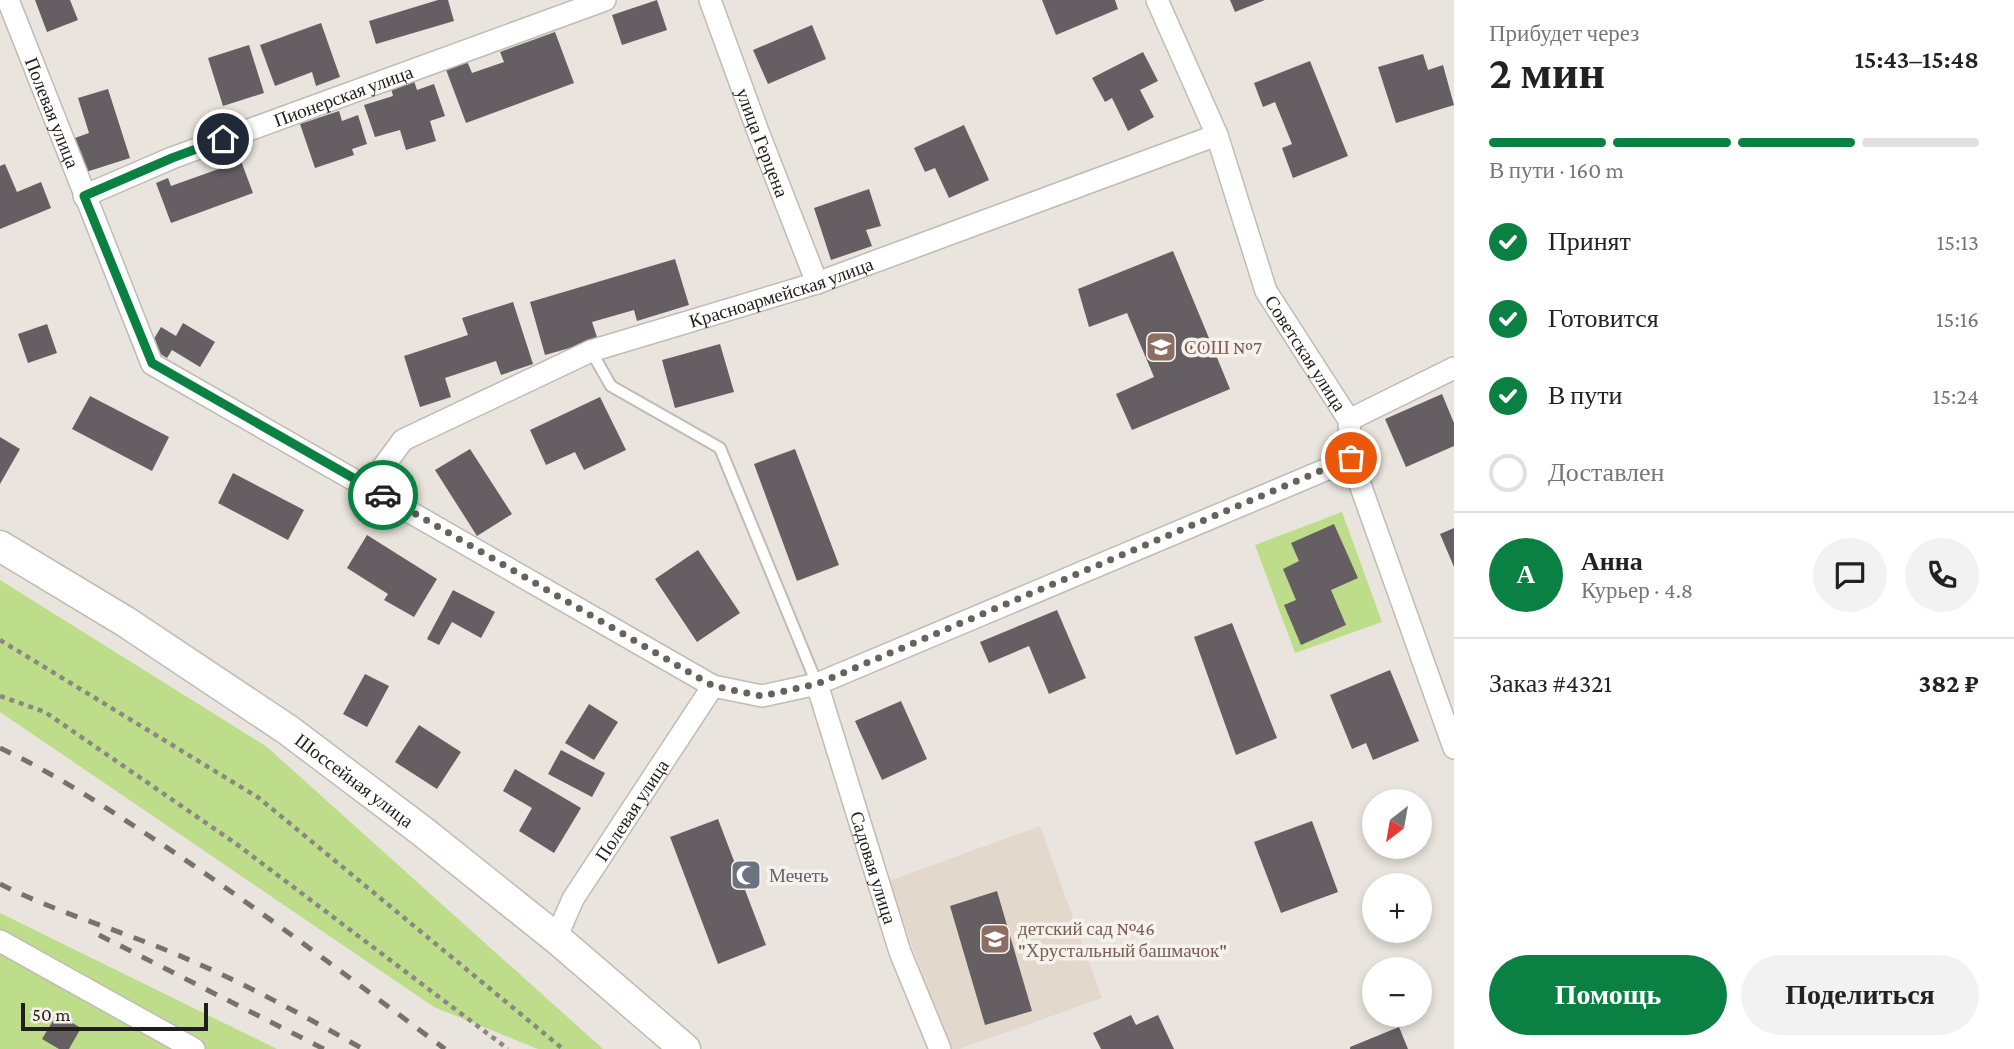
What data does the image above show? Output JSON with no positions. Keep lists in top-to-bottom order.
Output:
{
  "streets": {
    "main road": ["Шоссейная улица"],
    "street": [
      "Пионерская улица",
      "Полевая улица",
      "улица Герцена",
      "Красноармейская улица",
      "Советская улица",
      "Садовая улица"
    ]
  },
  "crossings": [
    ["Пионерская улица", "Полевая улица"],
    ["Полевая улица", "Красноармейская улица"],
    ["Полевая улица", "Советская улица"],
    ["Полевая улица", "Шоссейная улица"],
    ["Полевая улица", "Садовая улица"],
    ["улица Герцена", "Красноармейская улица"],
    ["Красноармейская улица", "Советская улица"]
  ],
  "places": {
    "school or university": ["СОШ №7", "детский сад №46 \"Хрустальный башмачок\""],
    "mosque": ["Мечеть"]
  },
  "scale_bar": "50 m",
  "north": "bottom left",
  "page": {
    "heading": ["2 мин", "Прибудет через", "15:43–15:48"],
    "panel": [
      "Анна",
      "Курьер · 4.8",
      "Заказ #4321",
      "382 ₽"
    ],
    "bar": "В пути · 160 m",
    "list": [
      ["Принят", "15:13"],
      ["Готовится", "15:16"],
      ["В пути", "15:24"],
      "Доставлен"
    ],
    "round": "А",
    "map_buttons": ["+", "−"],
    "buttons": ["Помощь", "Поделиться"],
    "scale": "50 m"
  }
}
